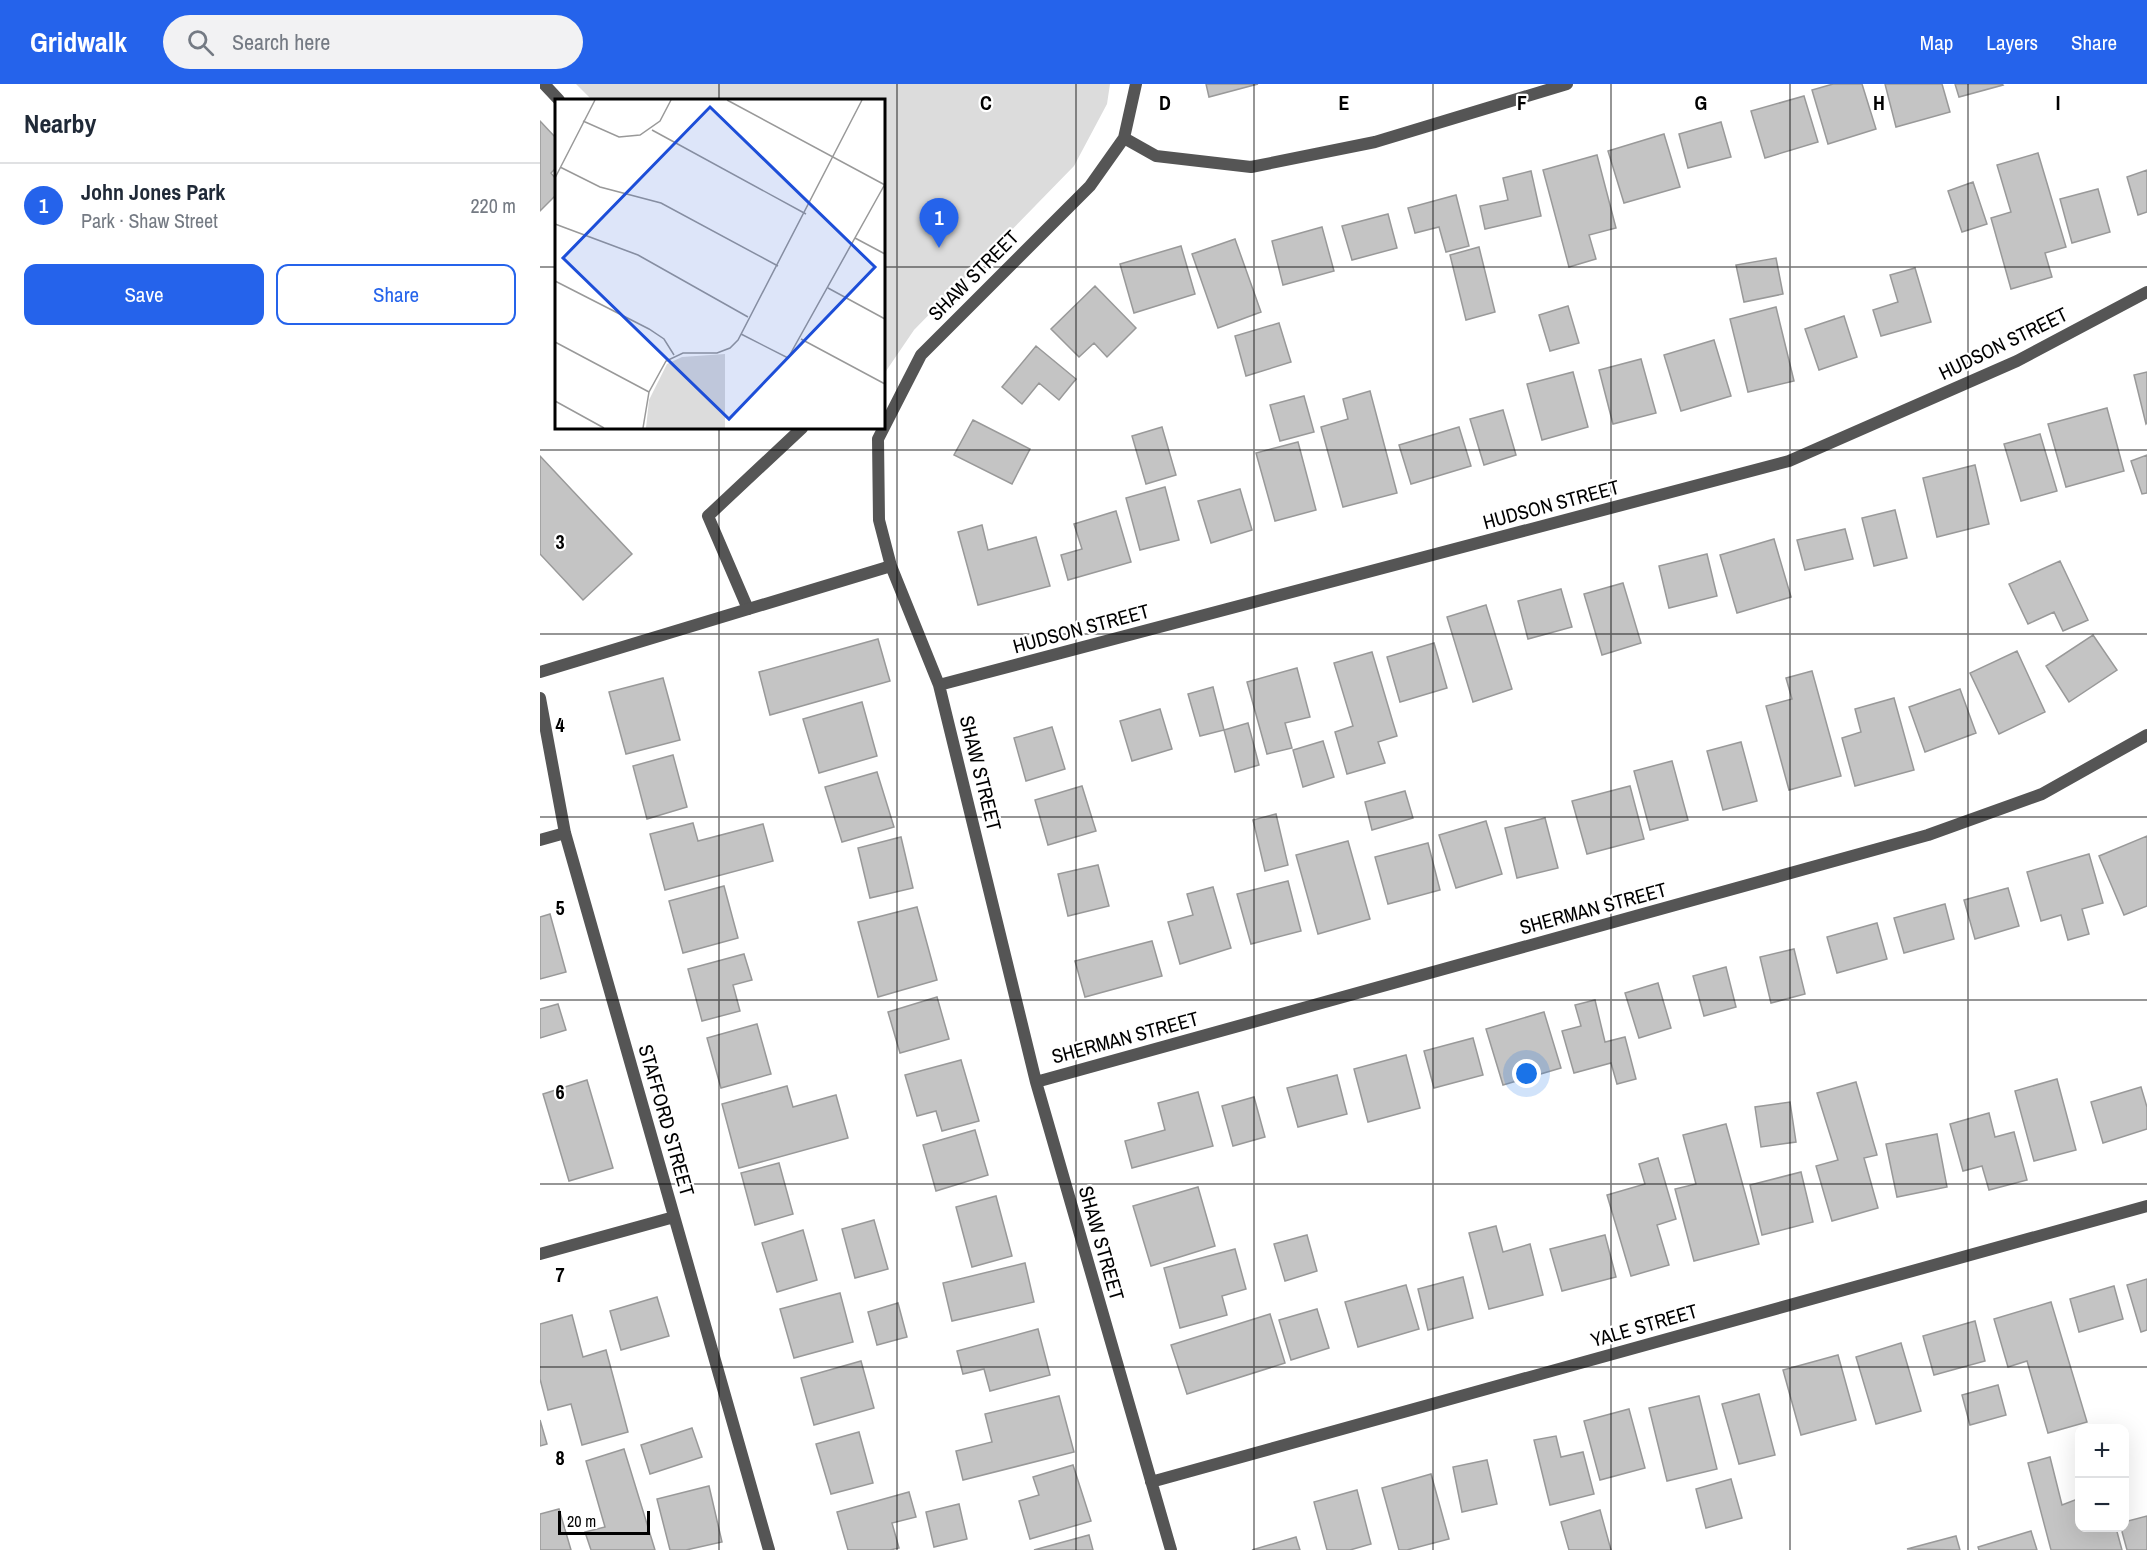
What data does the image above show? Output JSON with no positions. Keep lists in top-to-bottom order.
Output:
{
  "streets": {
    "street": [
      "SHAW STREET",
      "HUDSON STREET",
      "SHERMAN STREET",
      "STAFFORD STREET",
      "YALE STREET"
    ]
  },
  "crossings": [
    ["SHAW STREET", "HUDSON STREET"],
    ["SHAW STREET", "SHERMAN STREET"],
    ["SHAW STREET", "YALE STREET"]
  ],
  "scale_bar": "20 m",
  "page": {
    "header": "Gridwalk",
    "search": "Search here",
    "nav": ["Map", "Layers", "Share"],
    "heading": "Nearby",
    "list": [
      {
        "mark": "1",
        "name": "John Jones Park",
        "note": "Park · Shaw Street",
        "value": "220 m"
      }
    ],
    "pins": "1",
    "buttons": ["Save", "Share"],
    "map_buttons": ["+", "−"],
    "scale": "20 m"
  },
  "grid": {
    "columns": [
      "C",
      "D",
      "E",
      "F",
      "G",
      "H",
      "I"
    ],
    "rows": [
      "3",
      "4",
      "5",
      "6",
      "7",
      "8"
    ]
  }
}
